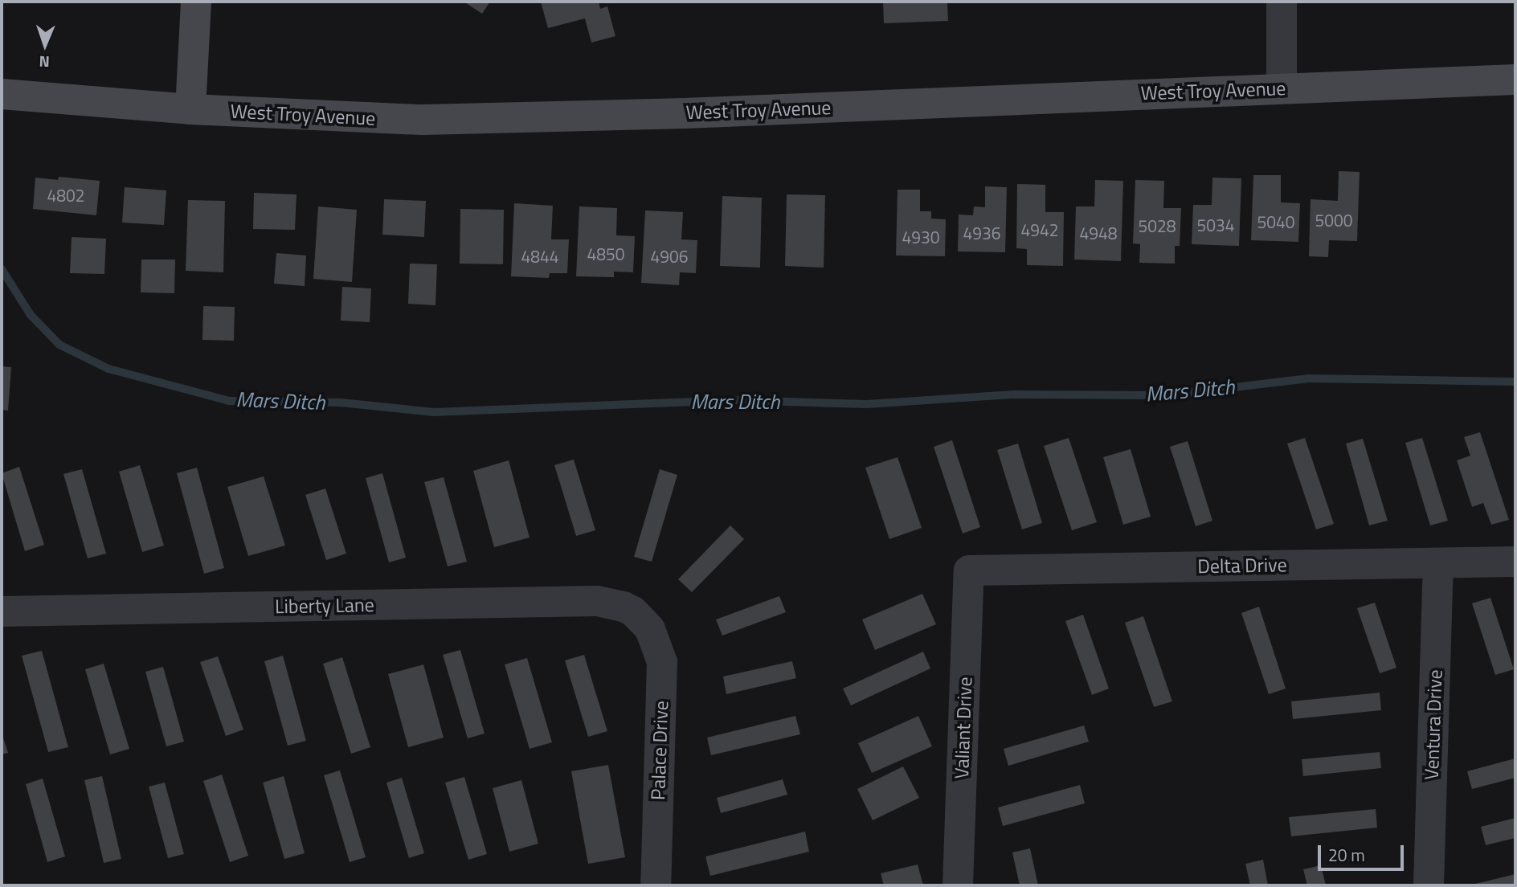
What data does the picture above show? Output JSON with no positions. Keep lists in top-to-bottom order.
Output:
{
  "streets": {
    "street": [
      "West Troy Avenue",
      "Delta Drive",
      "Liberty Lane",
      "Ventura Drive",
      "Valiant Drive",
      "Palace Drive"
    ]
  },
  "crossings": [
    ["Delta Drive", "Ventura Drive"],
    ["Delta Drive", "Valiant Drive"],
    ["Liberty Lane", "Palace Drive"]
  ],
  "water": ["Mars Ditch"],
  "house_numbers": [
    "4802",
    "5000",
    "5040",
    "5034",
    "5028",
    "4942",
    "4936",
    "4948",
    "4930",
    "4850",
    "4844",
    "4906"
  ],
  "scale_bar": "20 m",
  "north": "bottom"
}
